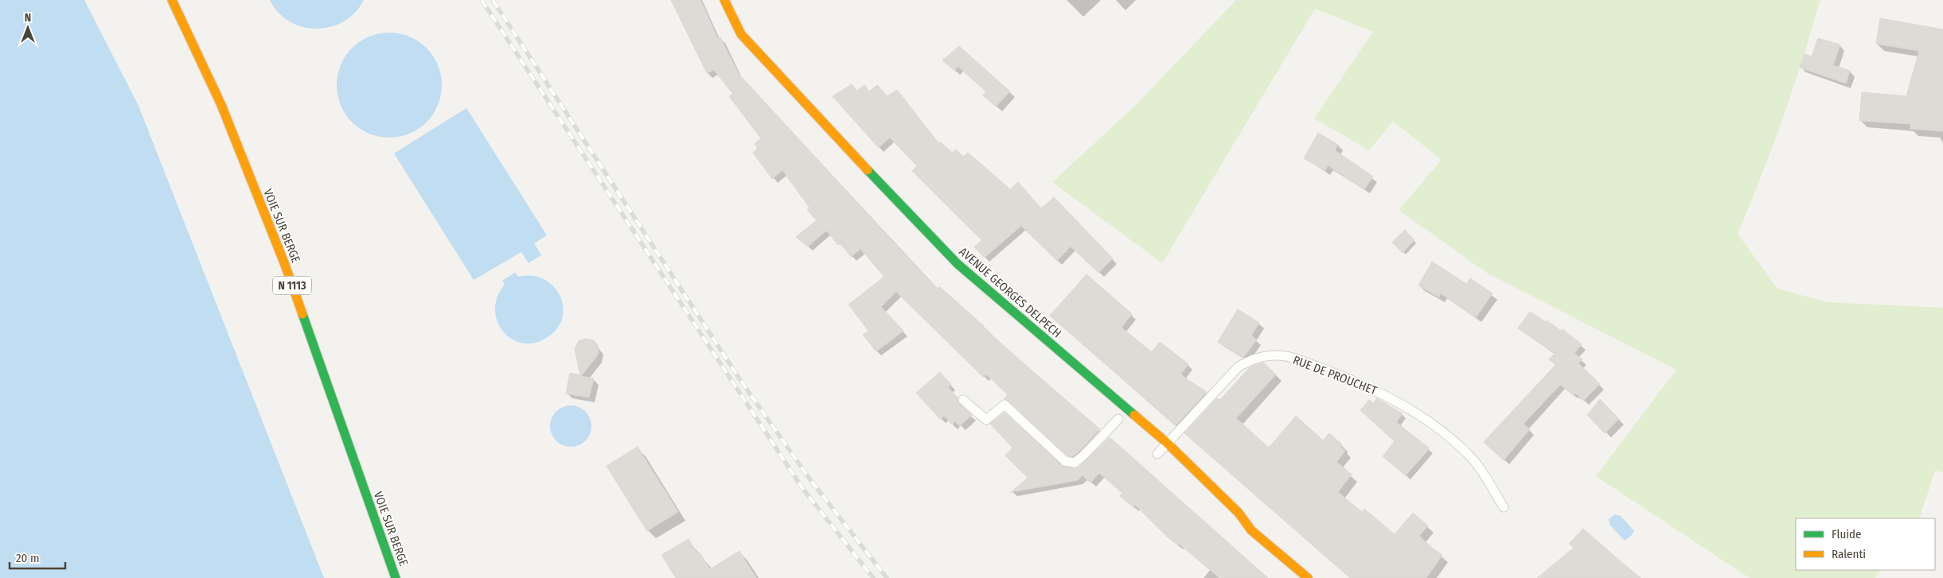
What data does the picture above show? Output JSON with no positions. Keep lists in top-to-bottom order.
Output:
{
  "streets": {
    "main road": ["VOIE SUR BERGE", "N 1113", "AVENUE GEORGES DELPECH"],
    "lane": ["RUE DE PROUCHET"]
  },
  "crossings": [
    ["AVENUE GEORGES DELPECH", "RUE DE PROUCHET"]
  ],
  "legend": ["Fluide", "Ralenti"],
  "scale_bar": "20 m",
  "north": "top"
}
